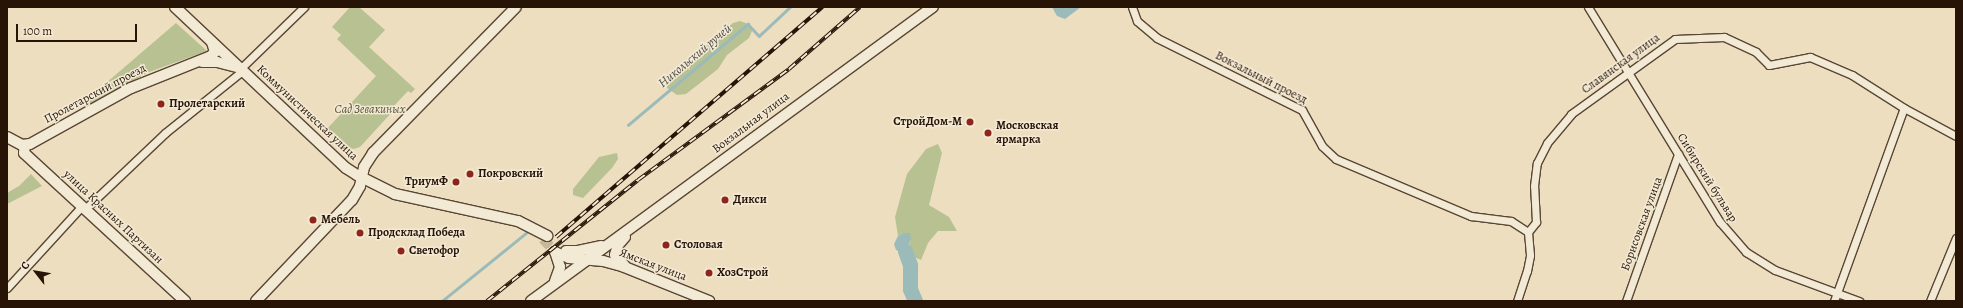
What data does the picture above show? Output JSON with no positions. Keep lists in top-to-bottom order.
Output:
{
  "streets": {
    "main road": [
      "Пролетарский проезд",
      "Коммунистическая улица",
      "Вокзальная улица",
      "улица Красных Партизан",
      "Ямская улица"
    ],
    "street": [
      "Славянская улица",
      "Вокзальный проезд",
      "Сибирский бульвар",
      "Борисовская улица"
    ]
  },
  "crossings": [
    ["Славянская улица", "Вокзальный проезд"],
    ["Славянская улица", "Сибирский бульвар"],
    ["Пролетарский проезд", "улица Красных Партизан"],
    ["Вокзальная улица", "Ямская улица"],
    ["Сибирский бульвар", "Борисовская улица"]
  ],
  "water": ["Никольский ручей"],
  "parks": ["Сад Зевакиных"],
  "places": [
    "Пролетарский",
    "СтройДом-М",
    "Московская ярмарка",
    "Покровский",
    "ТриумФ",
    "Дикси",
    "Мебель",
    "Продсклад Победа",
    "Столовая",
    "Светофор",
    "ХозСтрой"
  ],
  "scale_bar": "100 m",
  "north": "top left"
}
